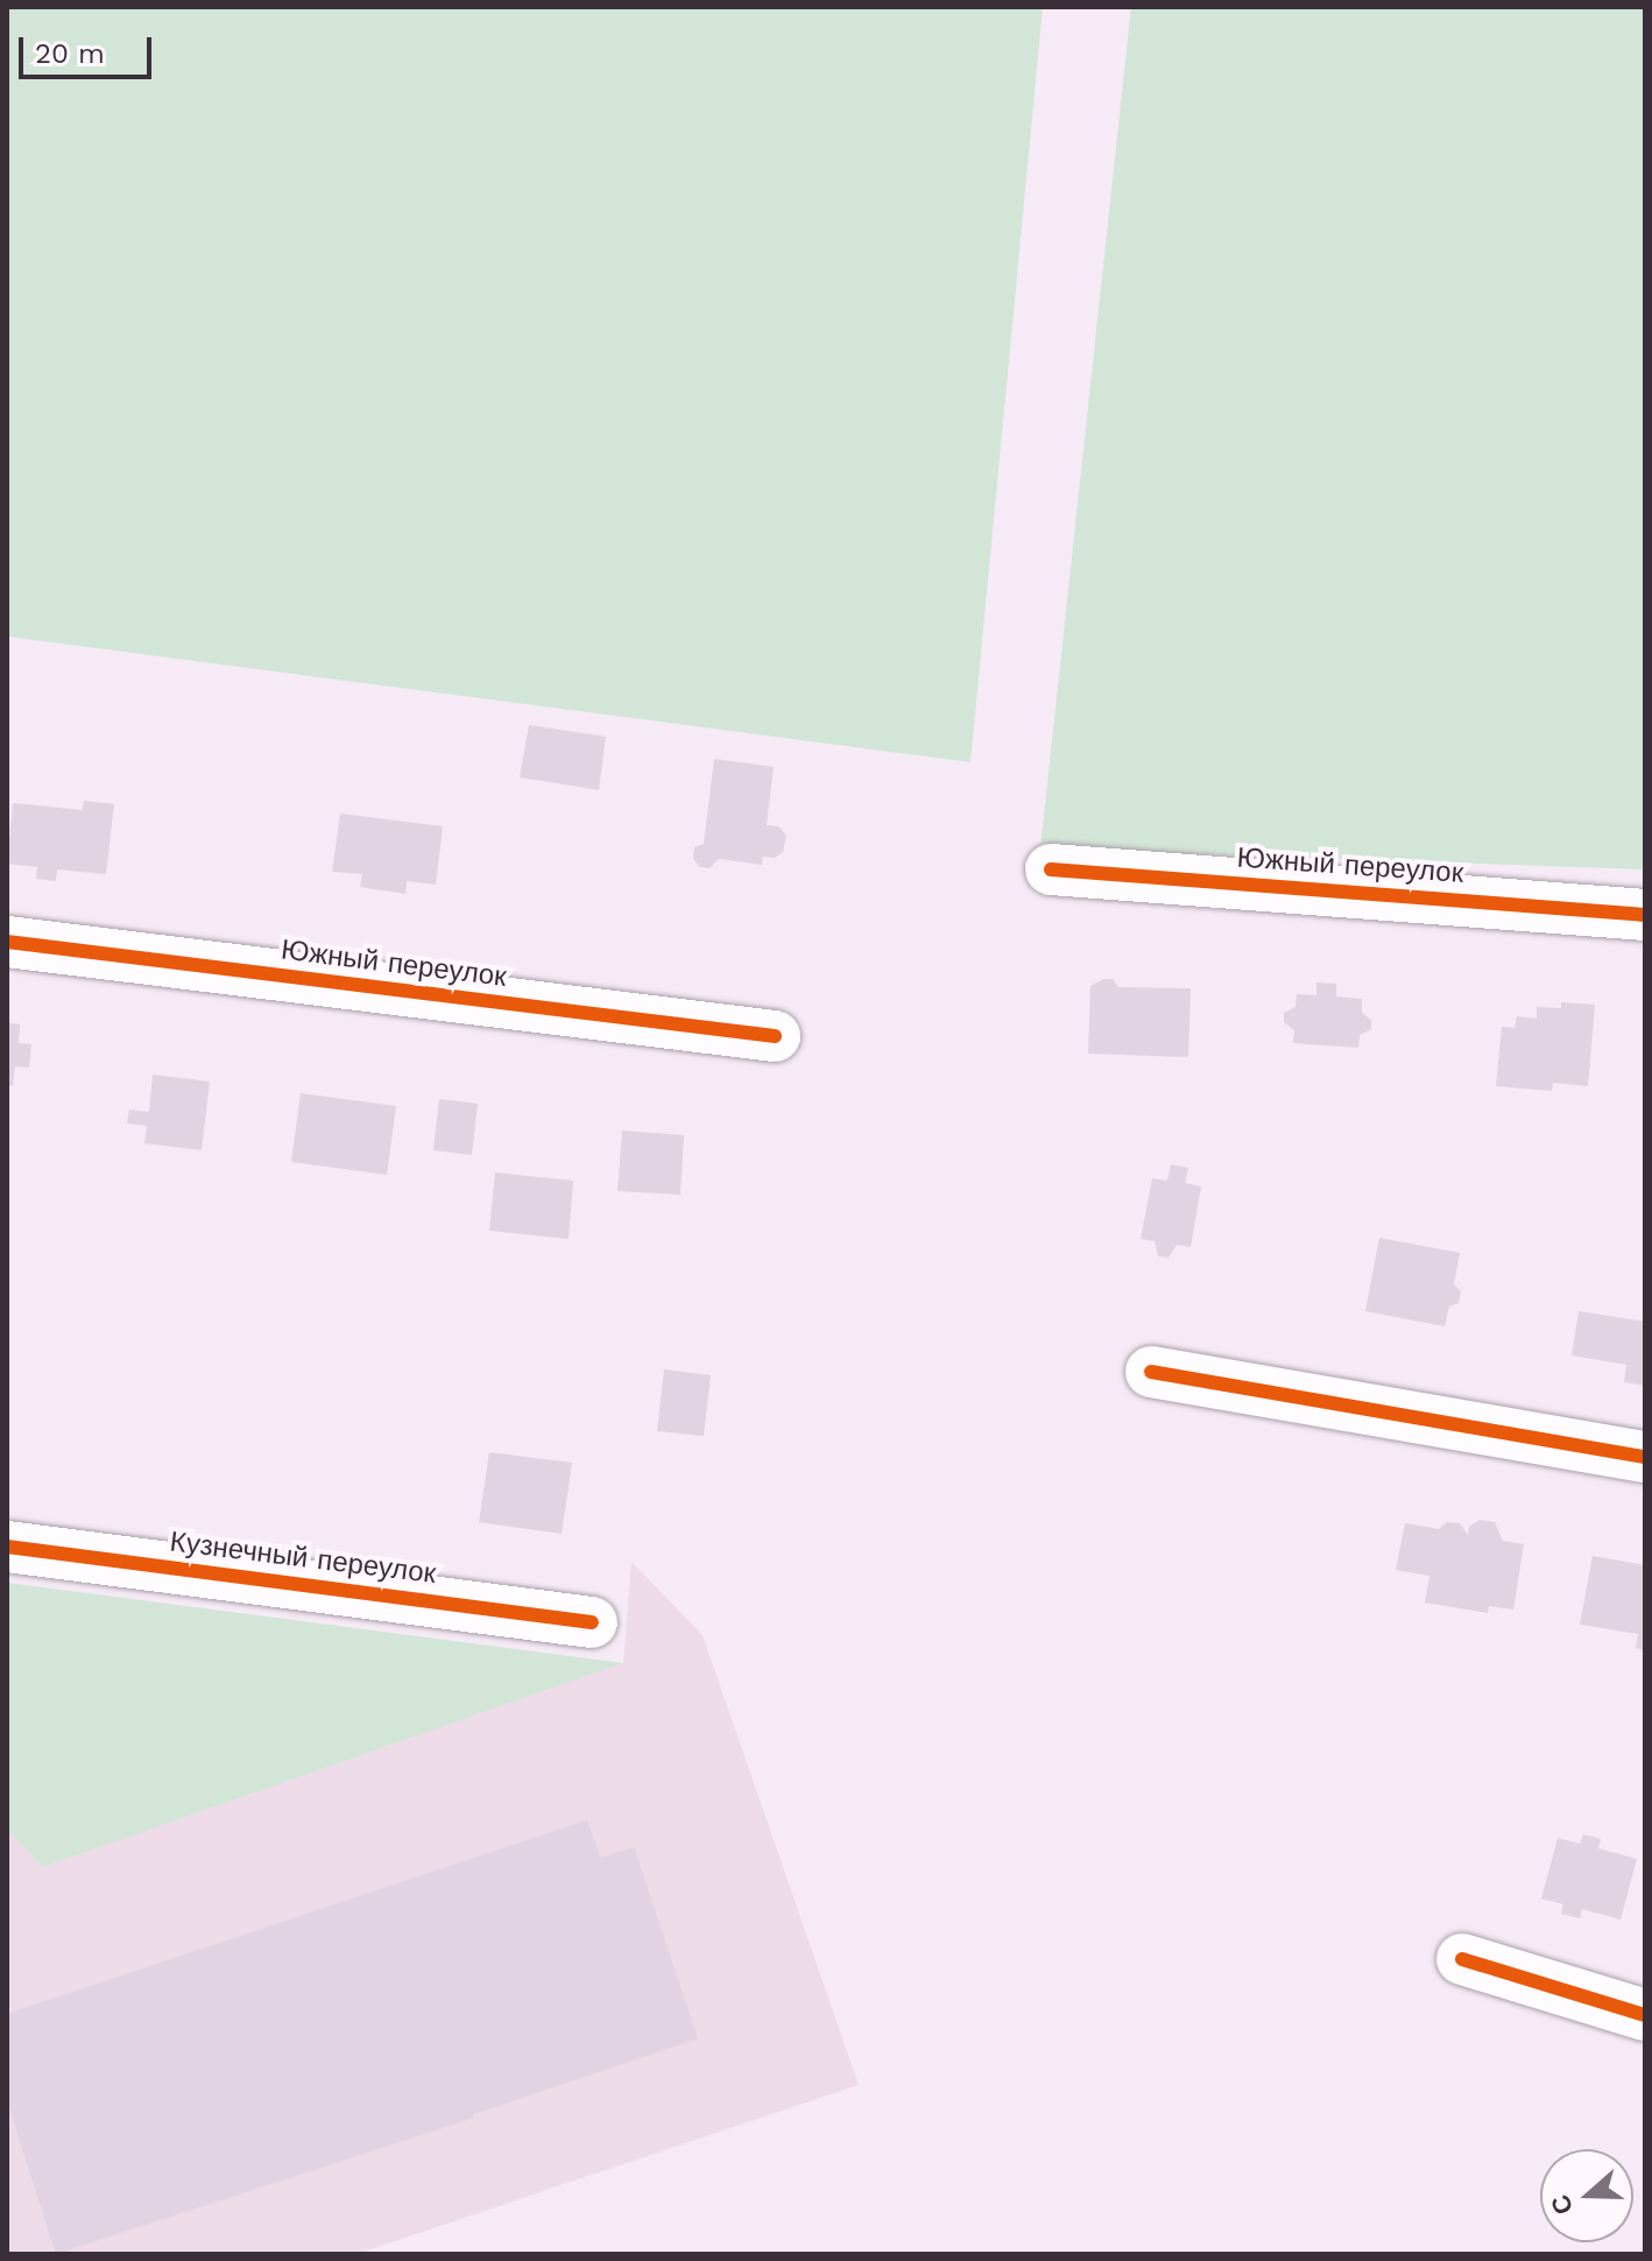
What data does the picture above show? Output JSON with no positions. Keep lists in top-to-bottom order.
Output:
{
  "streets": {
    "street": ["Южный переулок", "Кузнечный переулок"]
  },
  "scale_bar": "20 m",
  "north": "left"
}
